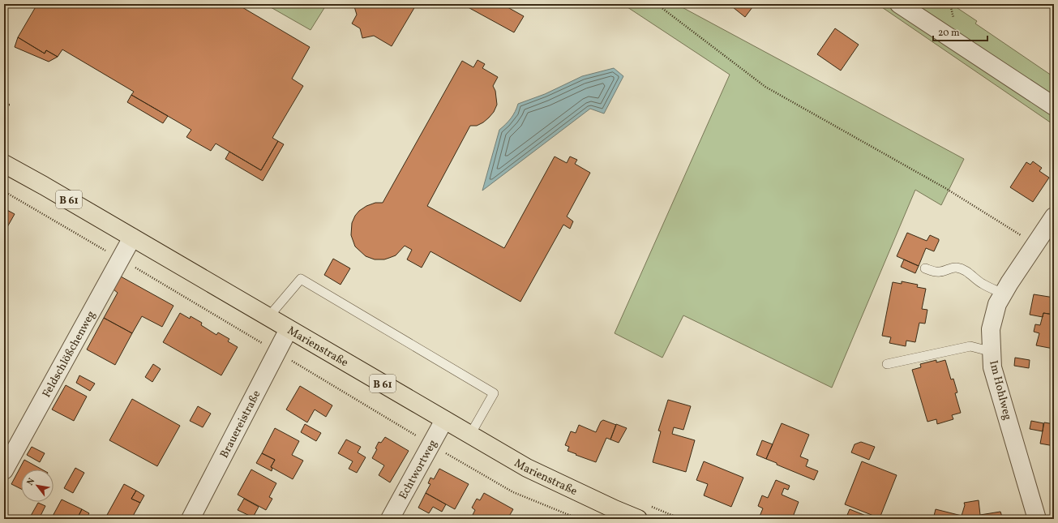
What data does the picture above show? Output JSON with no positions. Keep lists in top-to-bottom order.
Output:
{
  "streets": {
    "main road": ["B 61", "Marienstraße"],
    "street": [
      "Feldschlößchenweg",
      "Im Hohlweg",
      "Brauereistraße",
      "Echtwortweg"
    ]
  },
  "crossings": [
    ["Marienstraße", "Feldschlößchenweg"],
    ["Marienstraße", "Brauereistraße"],
    ["Marienstraße", "Echtwortweg"]
  ],
  "scale_bar": "20 m",
  "north": "top left"
}
